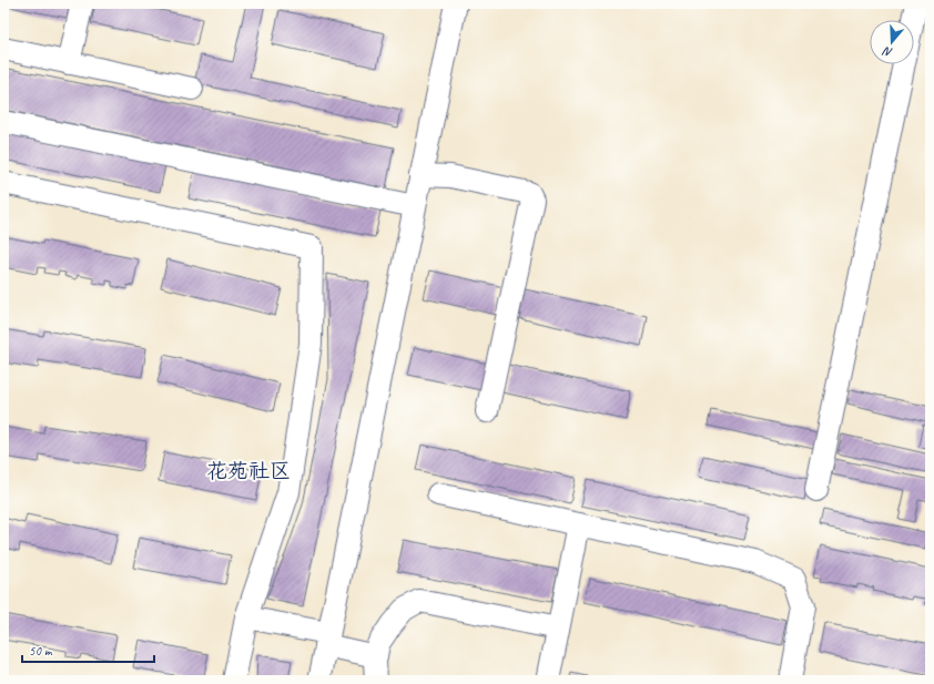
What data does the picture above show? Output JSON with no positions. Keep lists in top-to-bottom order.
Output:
{
  "districts": ["花苑社区"],
  "scale_bar": "50 m",
  "north": "bottom"
}
